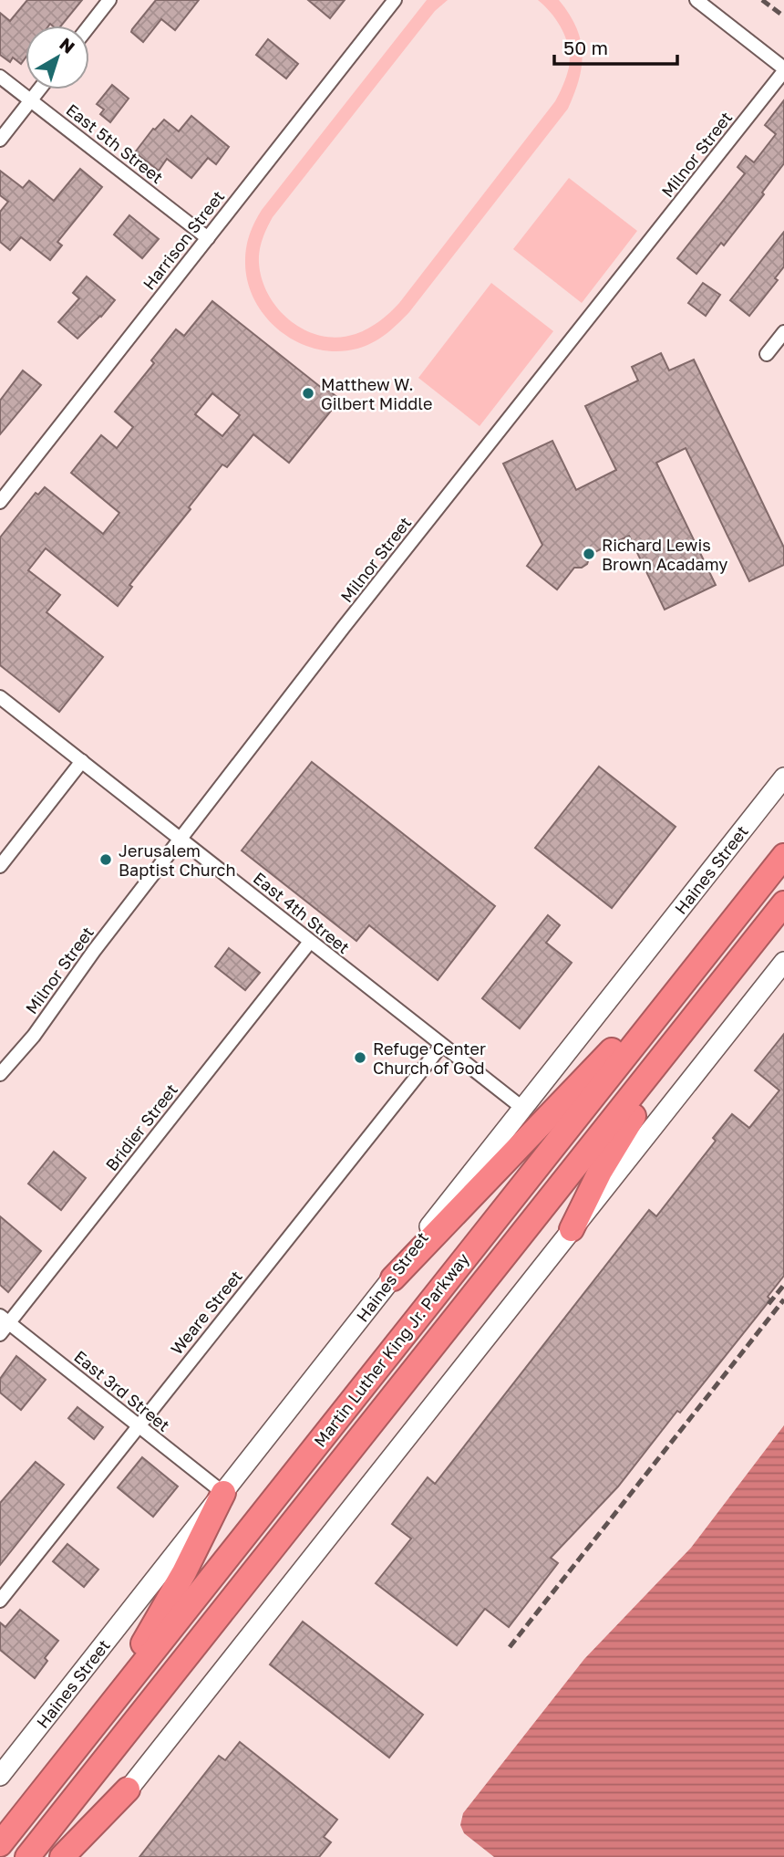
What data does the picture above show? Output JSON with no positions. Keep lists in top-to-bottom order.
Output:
{
  "streets": {
    "highway": ["Martin Luther King Jr. Parkway"],
    "street": [
      "East 5th Street",
      "Milnor Street",
      "Harrison Street",
      "Haines Street",
      "East 4th Street",
      "Bridier Street",
      "Weare Street",
      "East 3rd Street"
    ]
  },
  "crossings": [
    ["East 5th Street", "Harrison Street"],
    ["Milnor Street", "East 4th Street"],
    ["Haines Street", "East 4th Street"],
    ["Haines Street", "East 3rd Street"],
    ["East 4th Street", "Bridier Street"],
    ["East 4th Street", "Weare Street"],
    ["Bridier Street", "East 3rd Street"],
    ["Weare Street", "East 3rd Street"]
  ],
  "places": [
    "Matthew W. Gilbert Middle",
    "Richard Lewis Brown Acadamy",
    "Jerusalem Baptist Church",
    "Refuge Center Church of God"
  ],
  "scale_bar": "50 m",
  "north": "top right"
}
